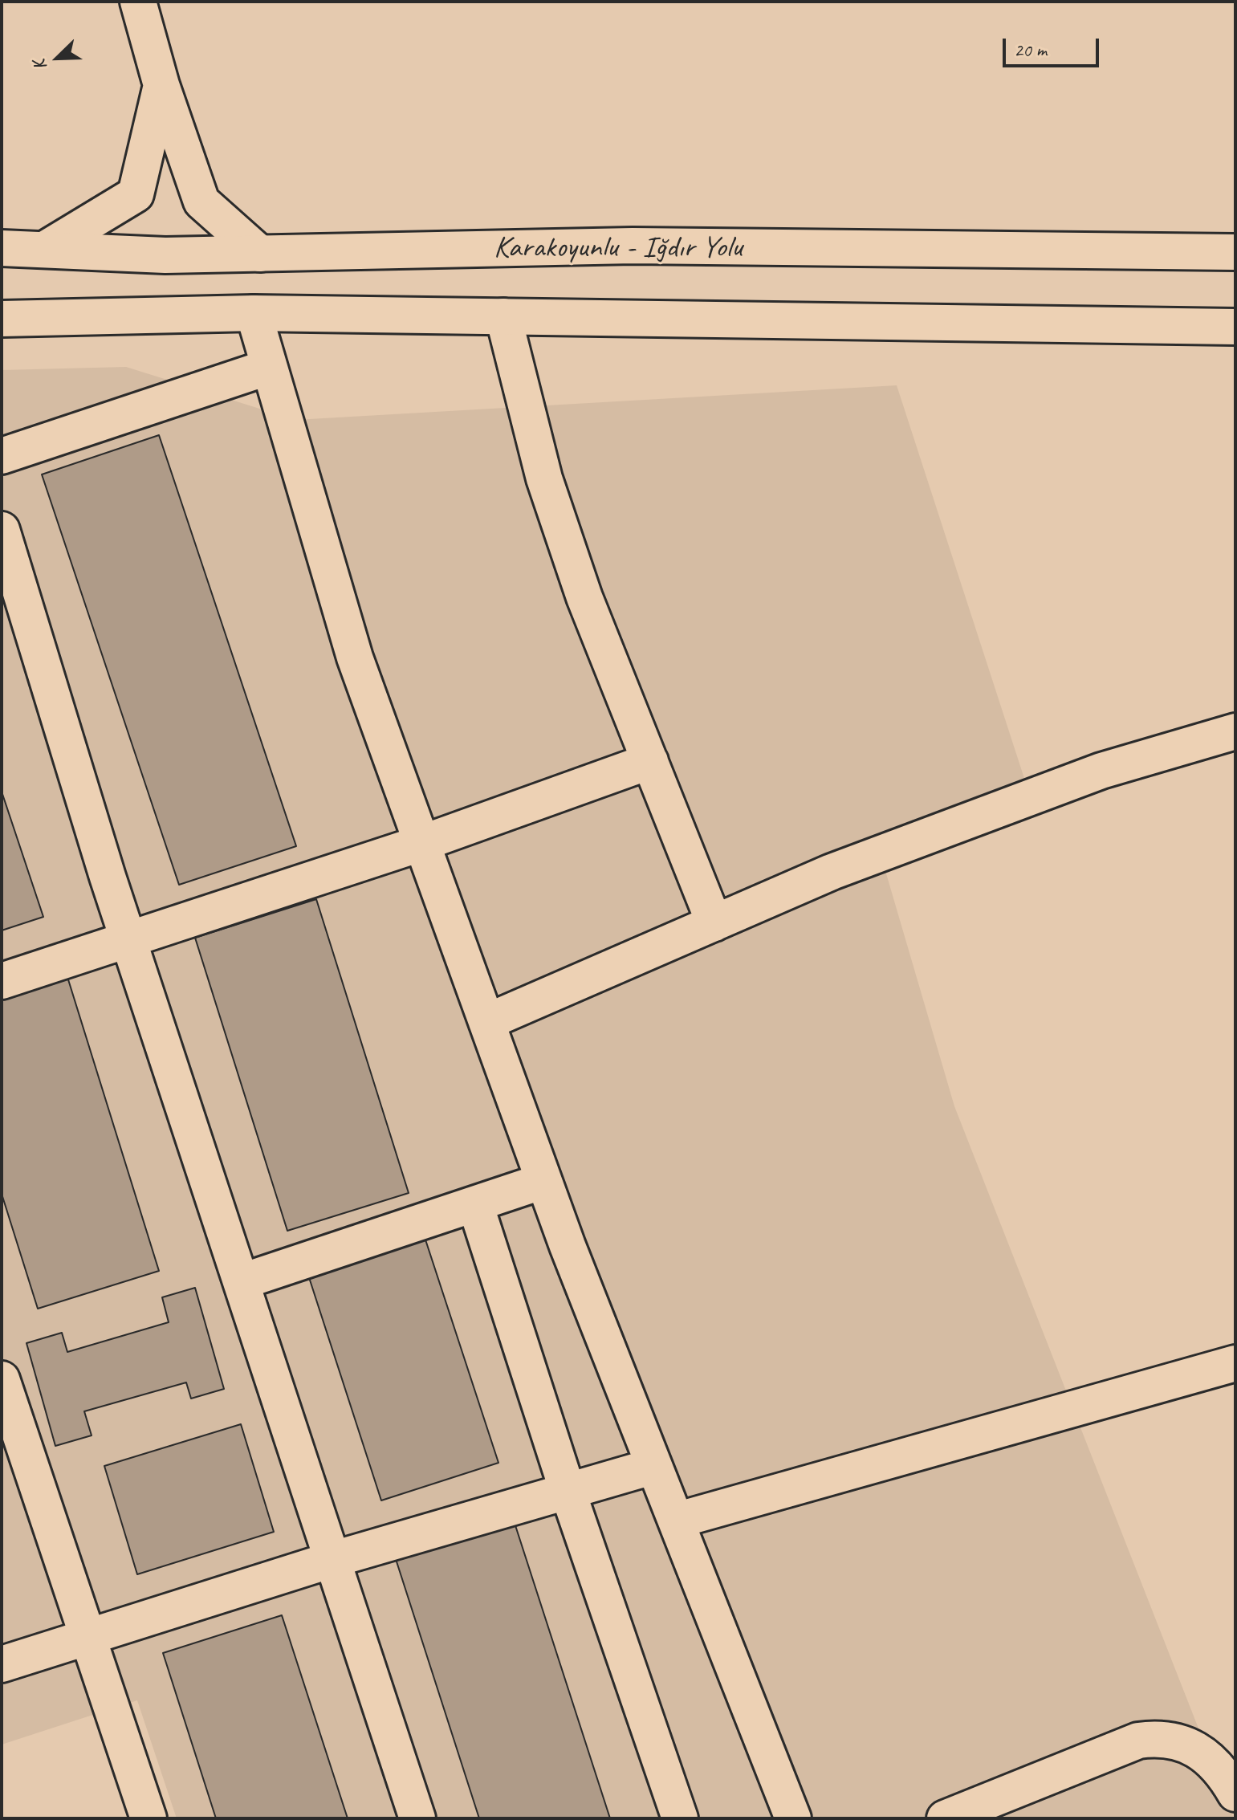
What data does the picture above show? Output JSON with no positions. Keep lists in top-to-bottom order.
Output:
{
  "streets": {
    "main road": ["Karakoyunlu - Iğdır Yolu"]
  },
  "scale_bar": "20 m",
  "north": "bottom left"
}
